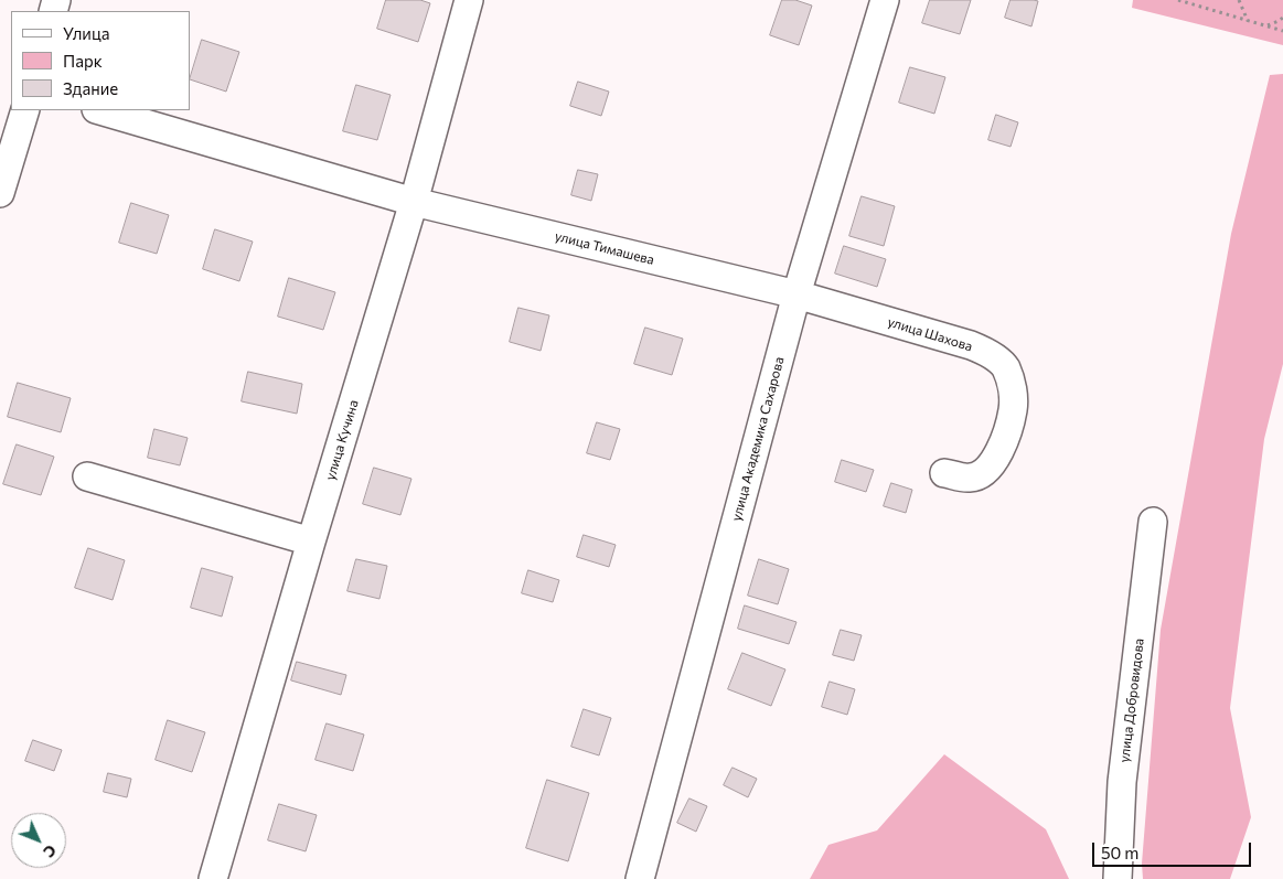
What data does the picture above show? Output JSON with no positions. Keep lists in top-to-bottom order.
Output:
{
  "streets": {
    "street": [
      "улица Тимашева",
      "улица Шахова",
      "улица Академика Сахарова",
      "улица Кучина",
      "улица Добровидова"
    ]
  },
  "crossings": [
    ["улица Тимашева", "улица Шахова"],
    ["улица Тимашева", "улица Академика Сахарова"],
    ["улица Тимашева", "улица Кучина"],
    ["улица Шахова", "улица Академика Сахарова"]
  ],
  "legend": ["Улица", "Парк", "Здание"],
  "scale_bar": "50 m",
  "north": "bottom right"
}
